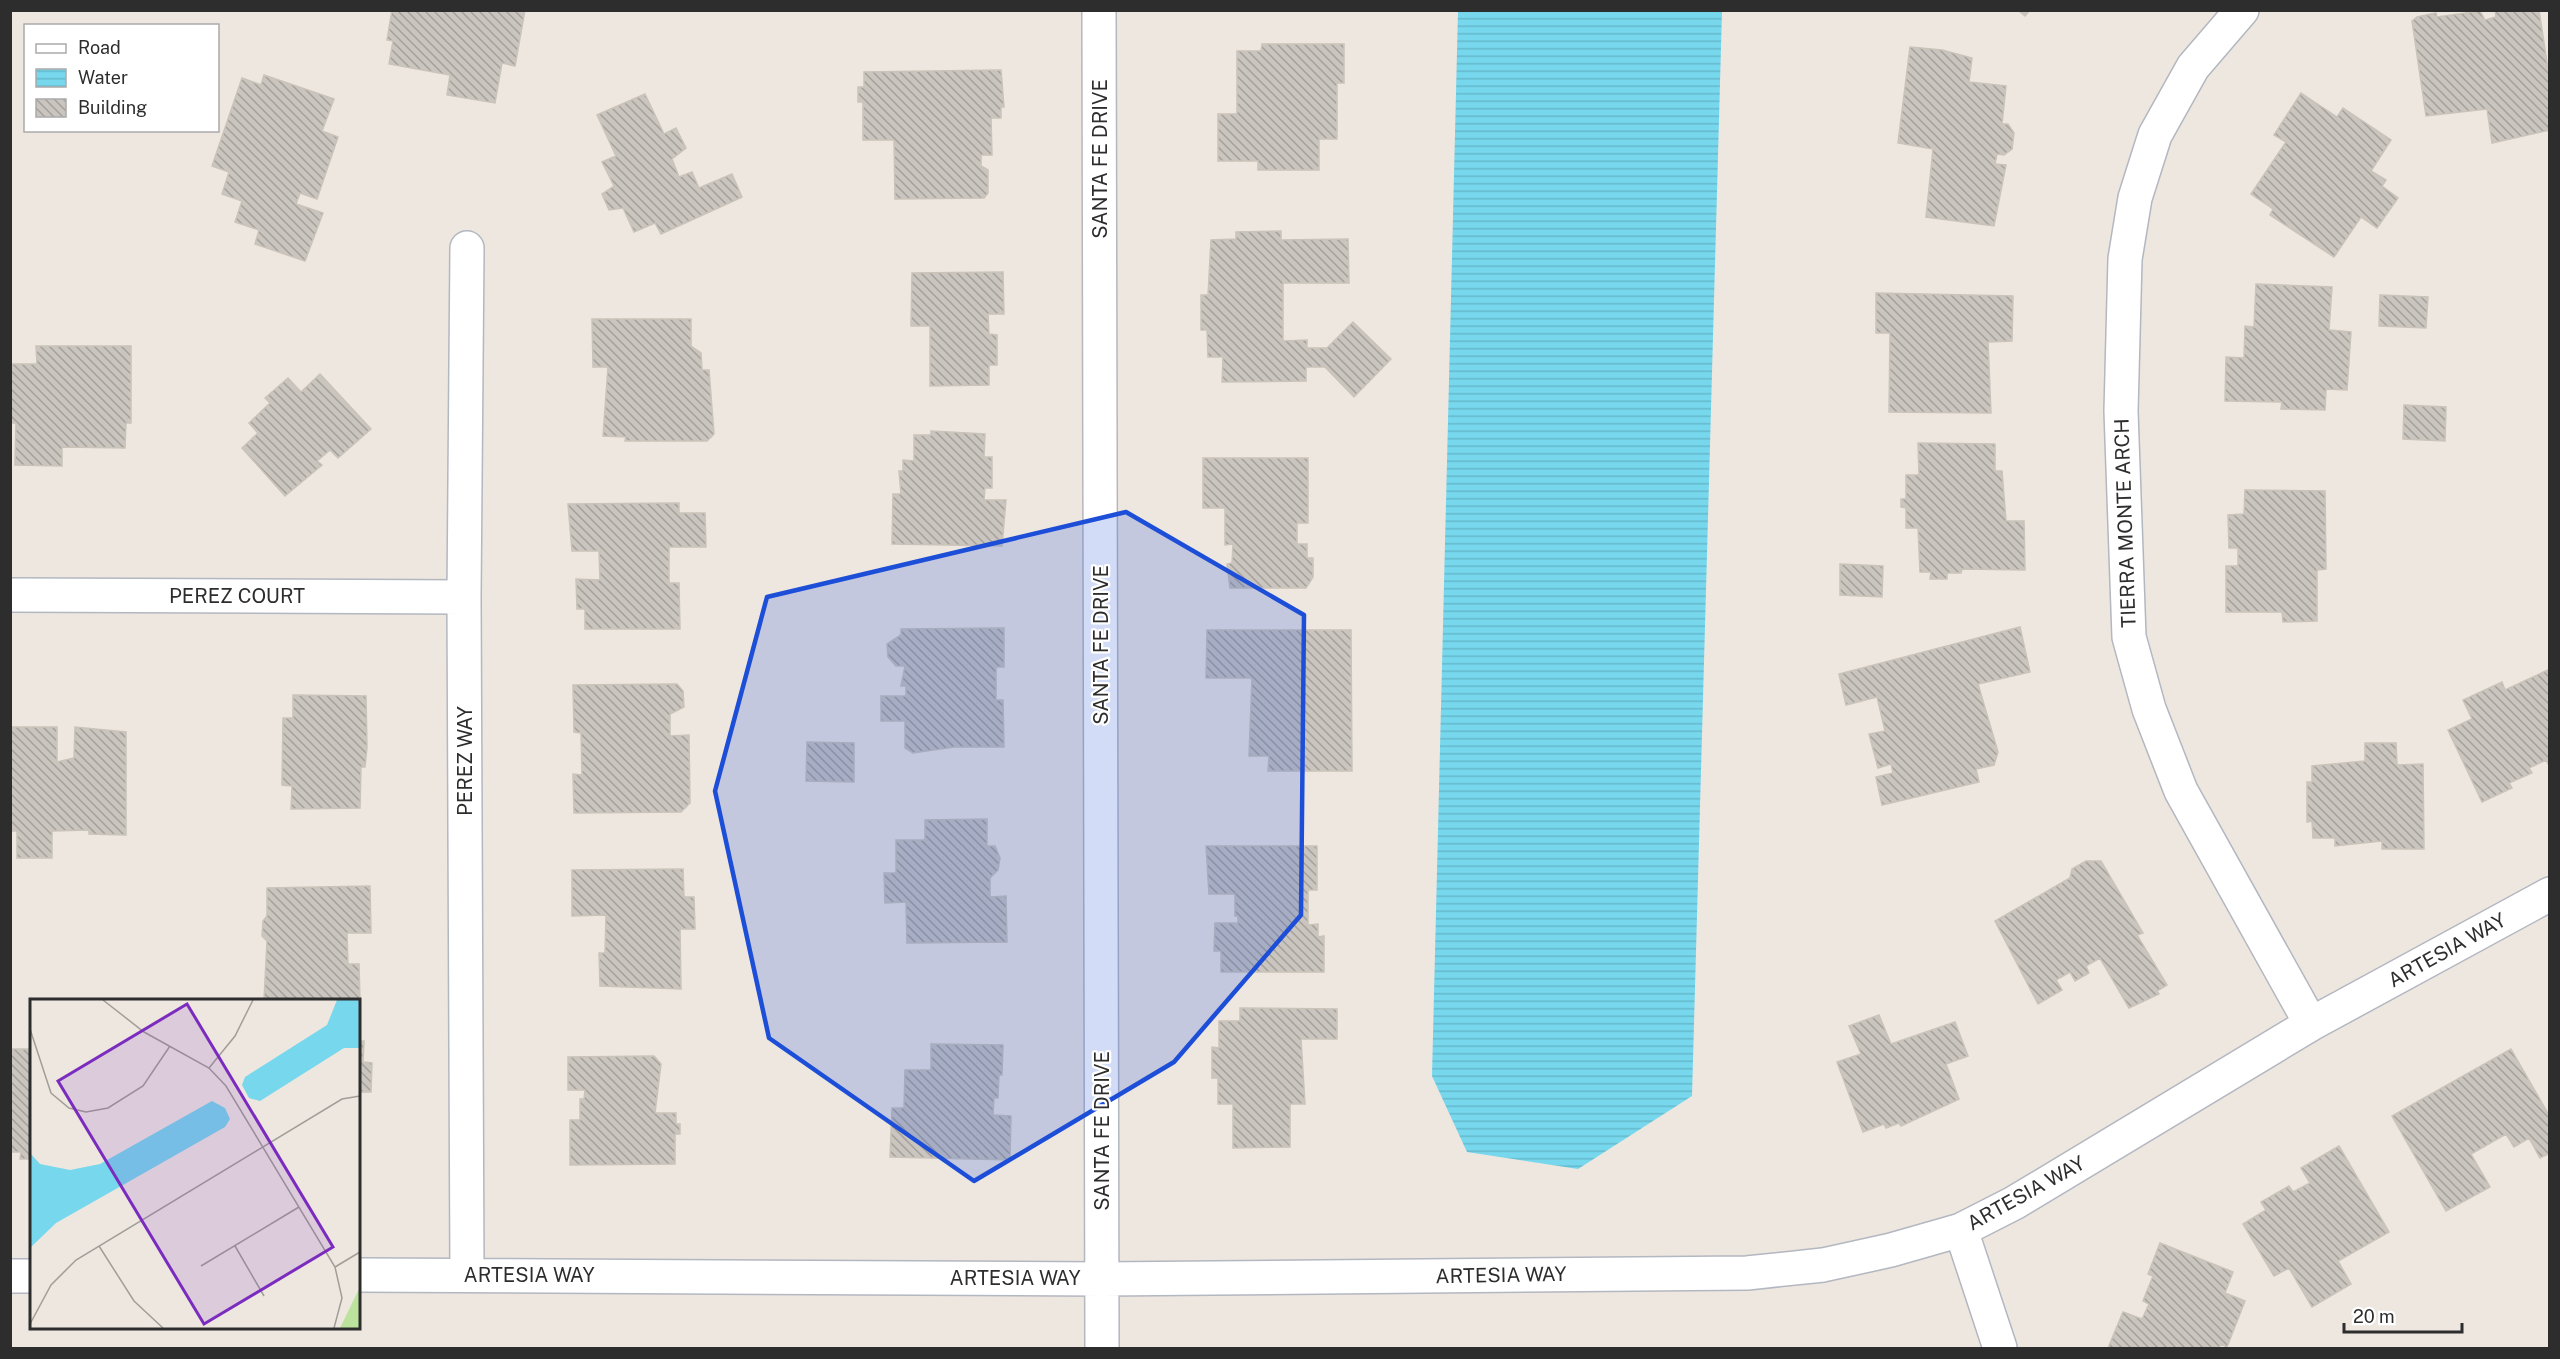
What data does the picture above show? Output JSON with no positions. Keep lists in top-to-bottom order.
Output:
{
  "streets": {
    "street": [
      "SANTA FE DRIVE",
      "TIERRA MONTE ARCH",
      "PEREZ COURT",
      "PEREZ WAY",
      "ARTESIA WAY"
    ]
  },
  "crossings": [
    ["SANTA FE DRIVE", "ARTESIA WAY"],
    ["TIERRA MONTE ARCH", "ARTESIA WAY"],
    ["PEREZ COURT", "PEREZ WAY"],
    ["PEREZ WAY", "ARTESIA WAY"]
  ],
  "legend": ["Road", "Water", "Building"],
  "scale_bar": "20 m"
}
